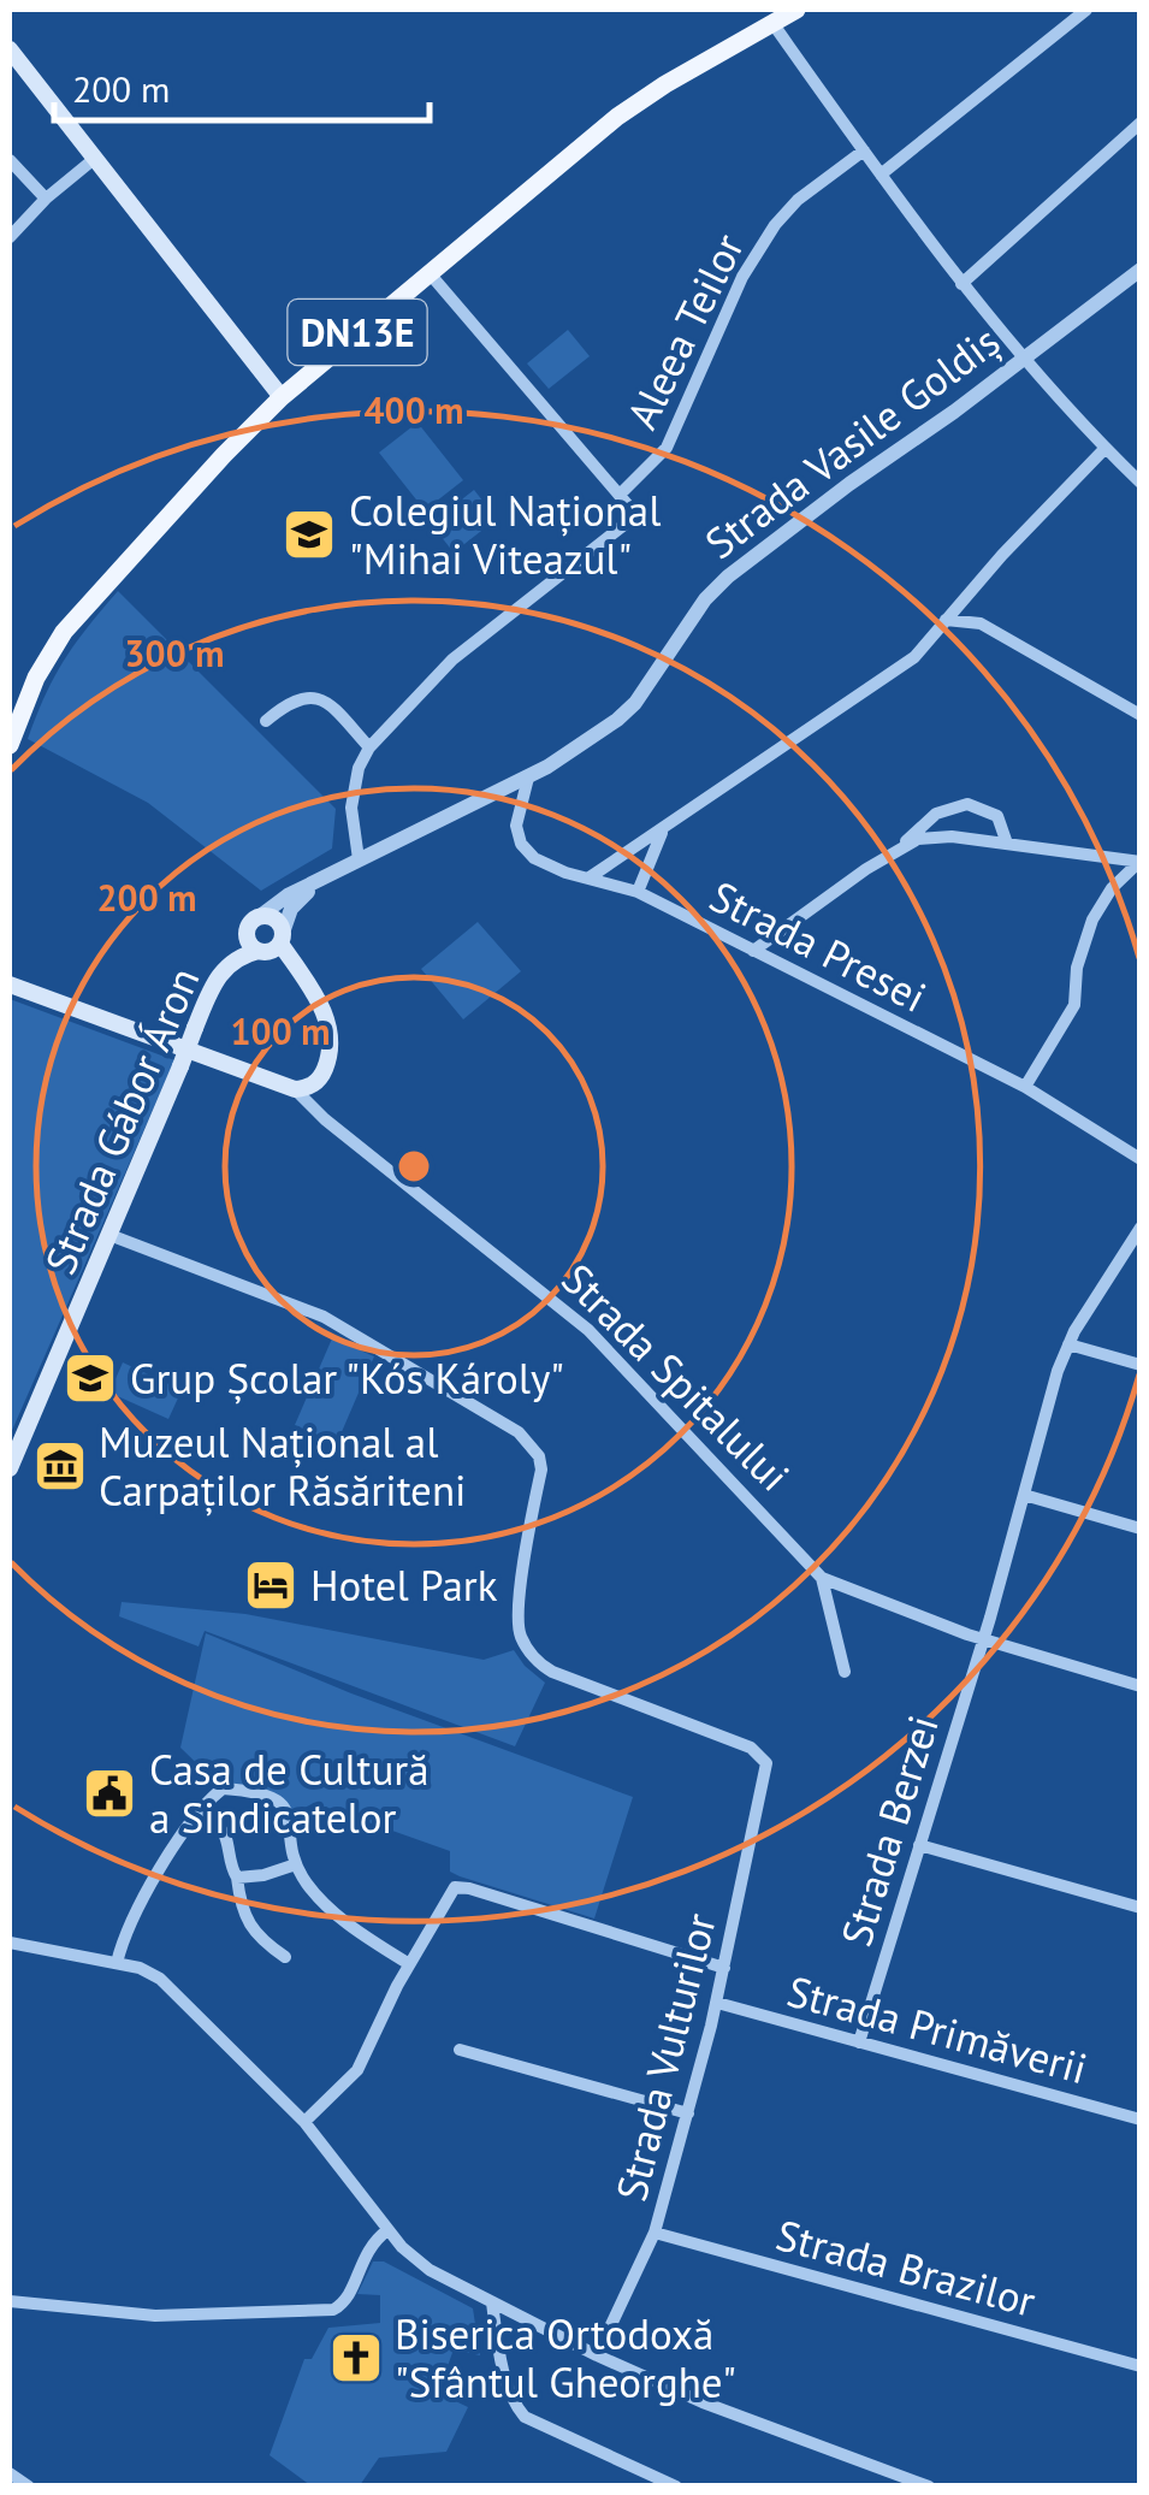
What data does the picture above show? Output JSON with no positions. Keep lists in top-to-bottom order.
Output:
{
  "streets": {
    "main road": ["DN13E", "Strada Gábor Áron", "Strada Spitalului"],
    "street": [
      "Aleea Teilor",
      "Strada Vasile Goldiș",
      "Strada Presei",
      "Strada Berzei",
      "Strada Primăverii",
      "Strada Vulturilor",
      "Strada Brazilor"
    ]
  },
  "crossings": [
    ["Strada Vasile Goldiș", "Strada Presei"],
    ["Strada Vasile Goldiș", "Strada Gábor Áron"],
    ["Strada Gábor Áron", "Strada Vulturilor"],
    ["Strada Spitalului", "Strada Berzei"],
    ["Strada Berzei", "Strada Primăverii"],
    ["Strada Primăverii", "Strada Vulturilor"],
    ["Strada Vulturilor", "Strada Brazilor"]
  ],
  "places": {
    "school or university": ["Colegiul Național \"Mihai Viteazul\"", "Grup Școlar \"Kós Károly\""],
    "museum": ["Muzeul Național al Carpaților Răsăriteni"],
    "hotel": ["Hotel Park"],
    "public building": ["Casa de Cultură a Sindicatelor"],
    "church": ["Biserica Ortodoxă \"Sfântul Gheorghe\""]
  },
  "scale_bar": "200 m",
  "rings": [
    "400 m",
    "300 m",
    "200 m",
    "100 m"
  ]
}
